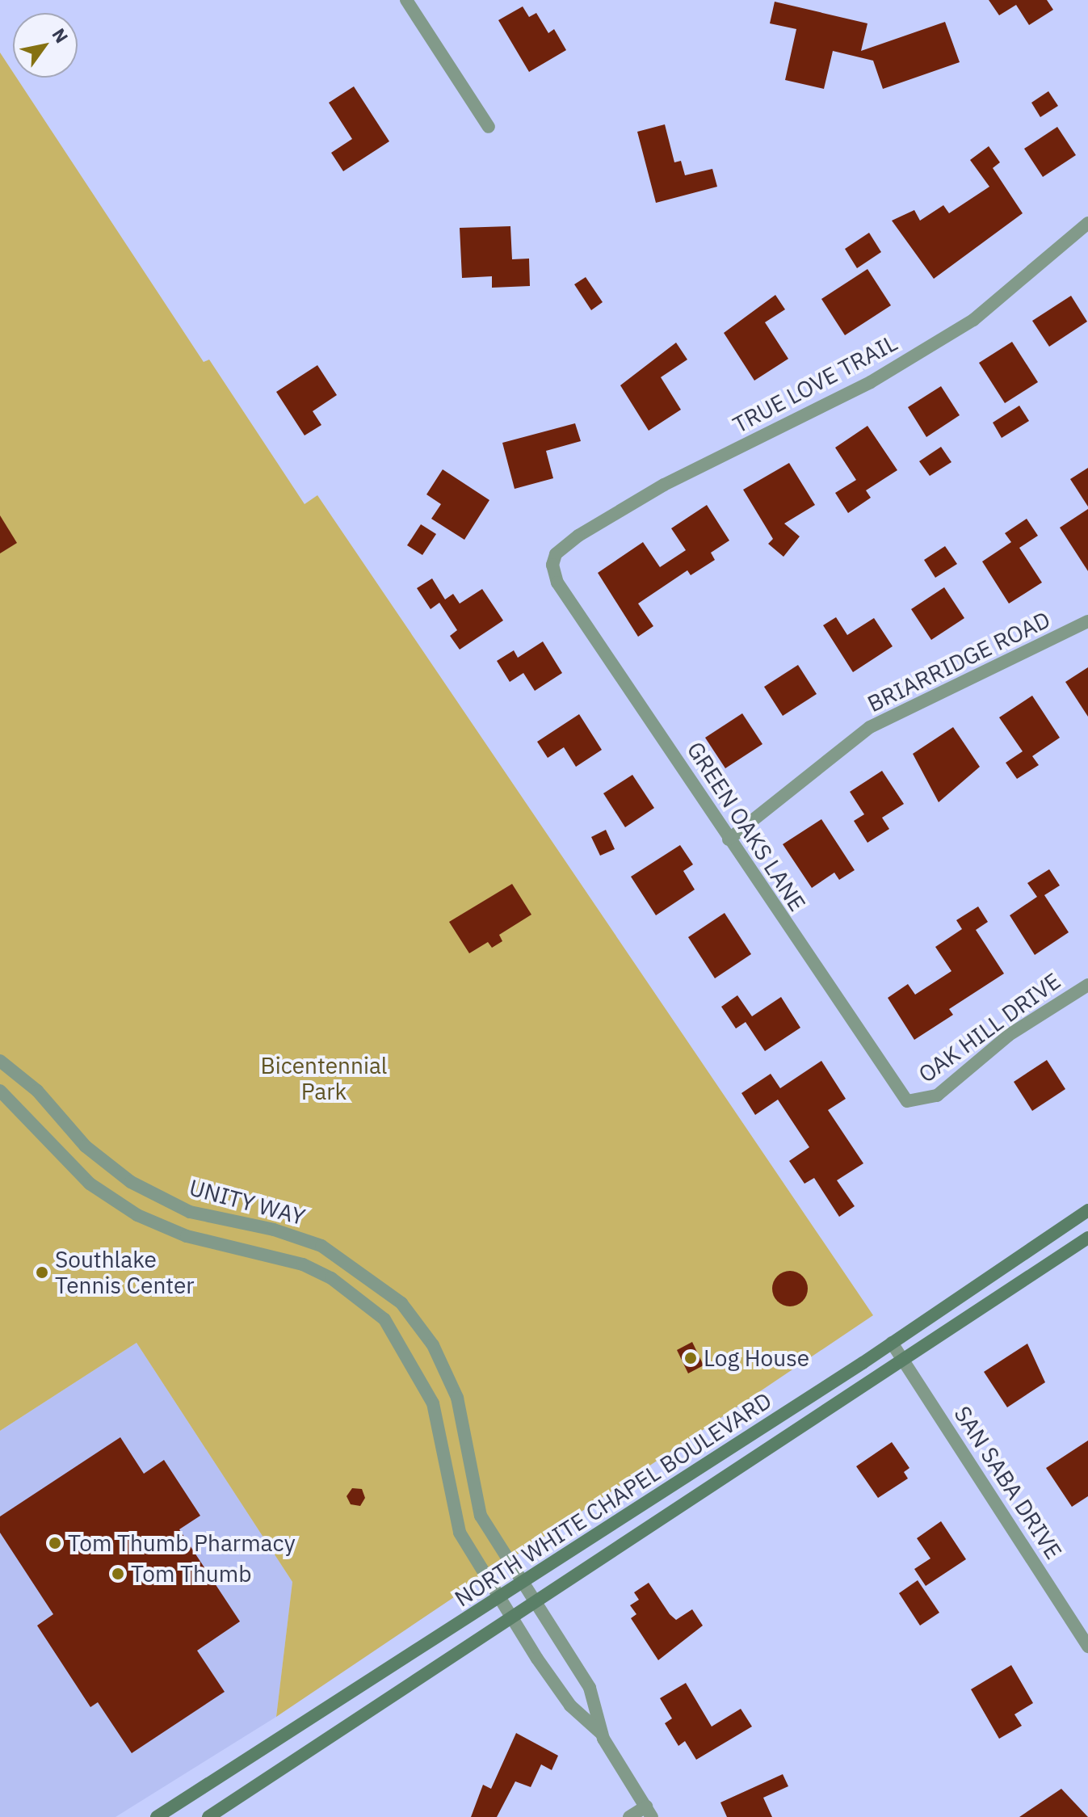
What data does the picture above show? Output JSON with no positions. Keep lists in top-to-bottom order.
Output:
{
  "streets": {
    "main road": ["NORTH WHITE CHAPEL BOULEVARD"],
    "street": [
      "TRUE LOVE TRAIL",
      "BRIARRIDGE ROAD",
      "GREEN OAKS LANE",
      "OAK HILL DRIVE",
      "UNITY WAY",
      "SAN SABA DRIVE"
    ]
  },
  "crossings": [
    ["TRUE LOVE TRAIL", "GREEN OAKS LANE"],
    ["BRIARRIDGE ROAD", "GREEN OAKS LANE"],
    ["GREEN OAKS LANE", "OAK HILL DRIVE"],
    ["UNITY WAY", "NORTH WHITE CHAPEL BOULEVARD"],
    ["SAN SABA DRIVE", "NORTH WHITE CHAPEL BOULEVARD"]
  ],
  "parks": ["Bicentennial Park"],
  "places": [
    "Southlake Tennis Center",
    "Log House",
    "Tom Thumb Pharmacy",
    "Tom Thumb"
  ],
  "north": "top right"
}
